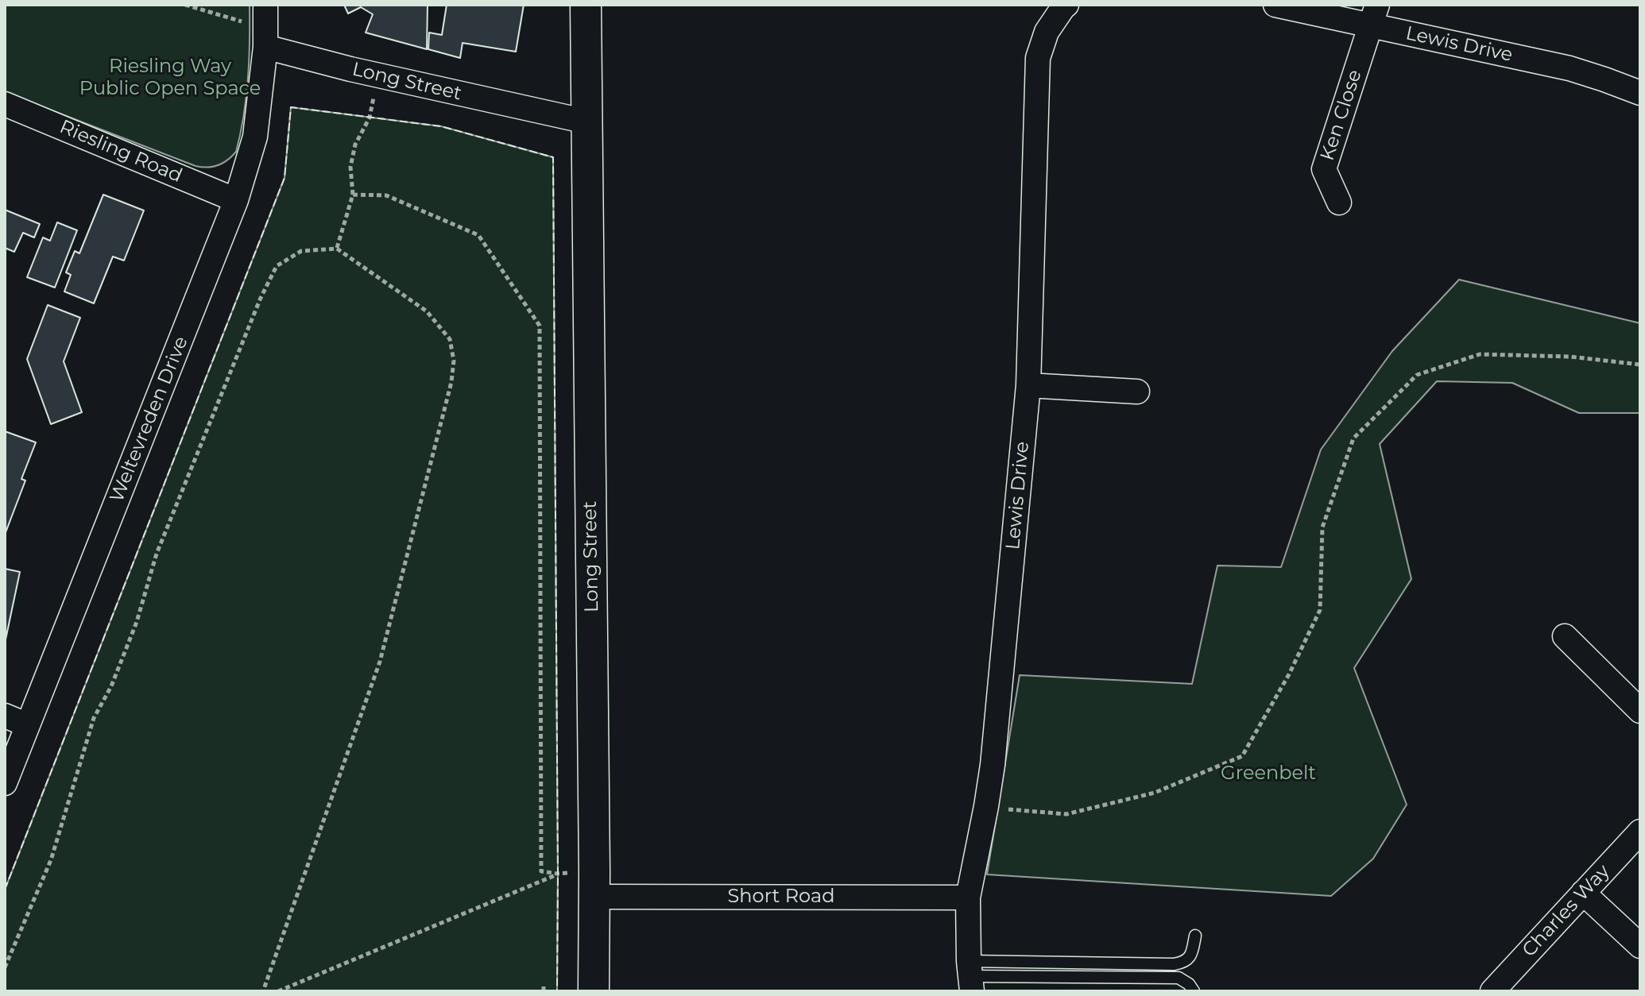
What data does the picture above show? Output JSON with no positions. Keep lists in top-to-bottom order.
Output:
{
  "streets": {
    "street": [
      "Lewis Drive",
      "Long Street",
      "Ken Close",
      "Riesling Road",
      "Weltevreden Drive",
      "Short Road",
      "Charles Way"
    ]
  },
  "crossings": [
    ["Lewis Drive", "Ken Close"],
    ["Lewis Drive", "Short Road"],
    ["Long Street", "Weltevreden Drive"],
    ["Long Street", "Short Road"],
    ["Riesling Road", "Weltevreden Drive"]
  ],
  "parks": ["Riesling Way Public Open Space", "Greenbelt"]
}
